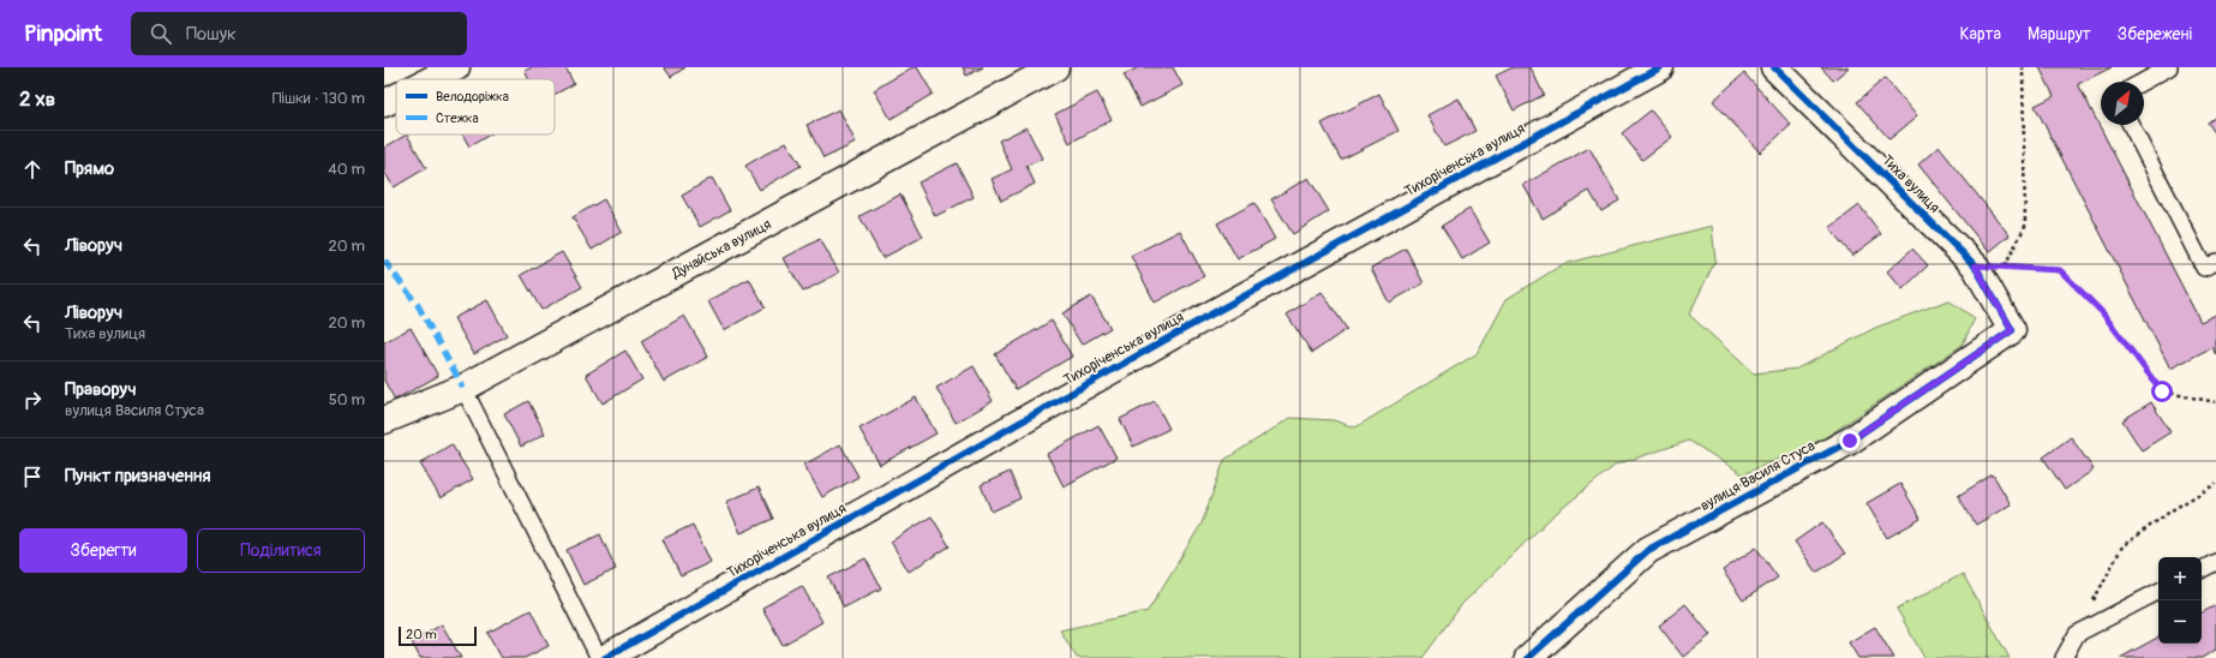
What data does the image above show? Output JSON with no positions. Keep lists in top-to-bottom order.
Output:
{
  "streets": {
    "street": [
      "Тихоріченська вулиця",
      "Тиха вулиця",
      "Дунайська вулиця",
      "вулиця Василя Стуса"
    ]
  },
  "crossings": [
    ["Тиха вулиця", "вулиця Василя Стуса"]
  ],
  "legend": ["Велодоріжка", "Стежка"],
  "scale_bar": "20 m",
  "north": "top right",
  "page": {
    "header": "Pinpoint",
    "search": "Пошук",
    "nav": ["Карта", "Маршрут", "Збережені"],
    "heading": ["2 хв", "Пішки · 130 m"],
    "list": [
      ["Прямо", "40 m"],
      ["Ліворуч", "20 m"],
      ["Ліворуч", "Тиха вулиця", "20 m"],
      ["Праворуч", "вулиця Василя Стуса", "50 m"],
      "Пункт призначення"
    ],
    "buttons": ["Зберегти", "Поділитися"],
    "map_buttons": ["+", "−"],
    "scale": "20 m"
  }
}
